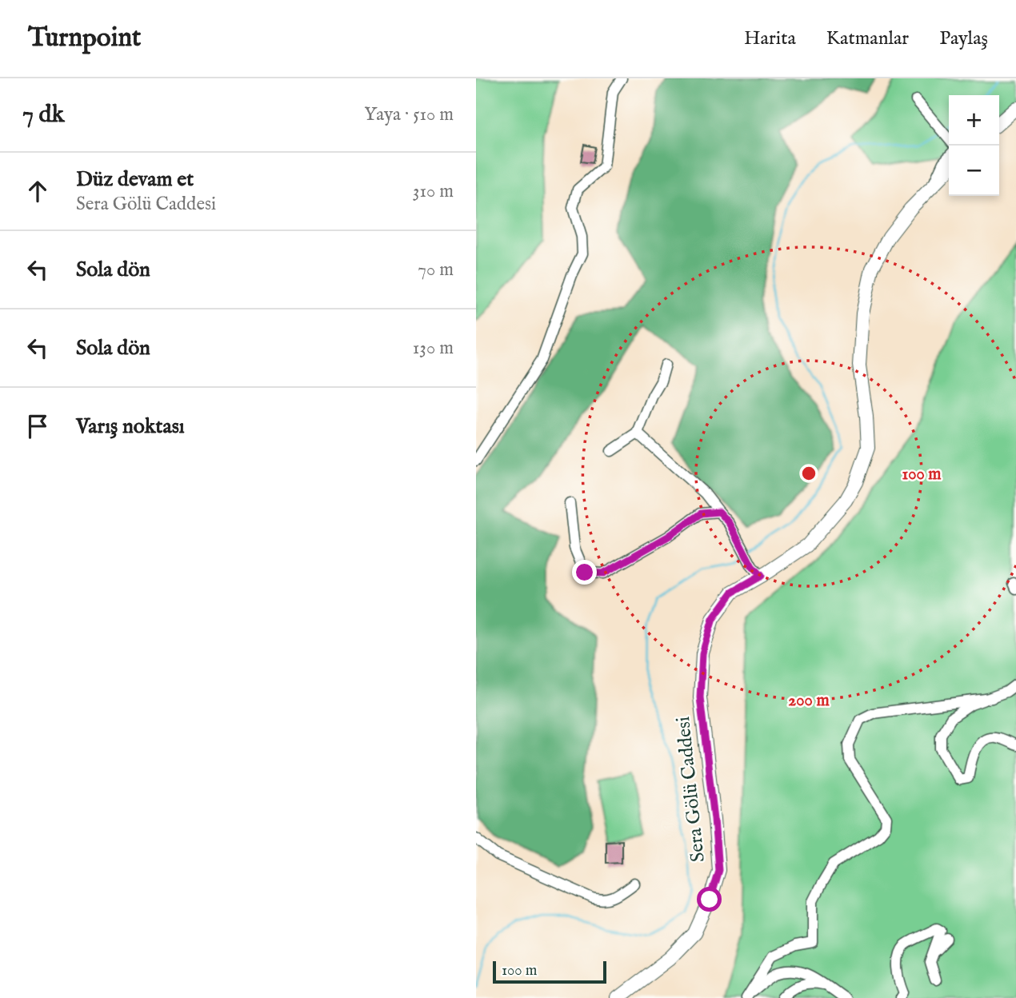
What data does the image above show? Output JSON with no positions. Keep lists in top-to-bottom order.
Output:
{
  "streets": {
    "main road": ["Sera Gölü Caddesi"]
  },
  "scale_bar": "100 m",
  "page": {
    "header": "Turnpoint",
    "nav": ["Harita", "Katmanlar", "Paylaş"],
    "heading": ["7 dk", "Yaya · 510 m"],
    "map_buttons": ["+", "−"],
    "list": [
      ["Düz devam et", "Sera Gölü Caddesi", "310 m"],
      ["Sola dön", "70 m"],
      ["Sola dön", "130 m"],
      "Varış noktası"
    ],
    "scale": "100 m"
  },
  "rings": ["100 m", "200 m"]
}
